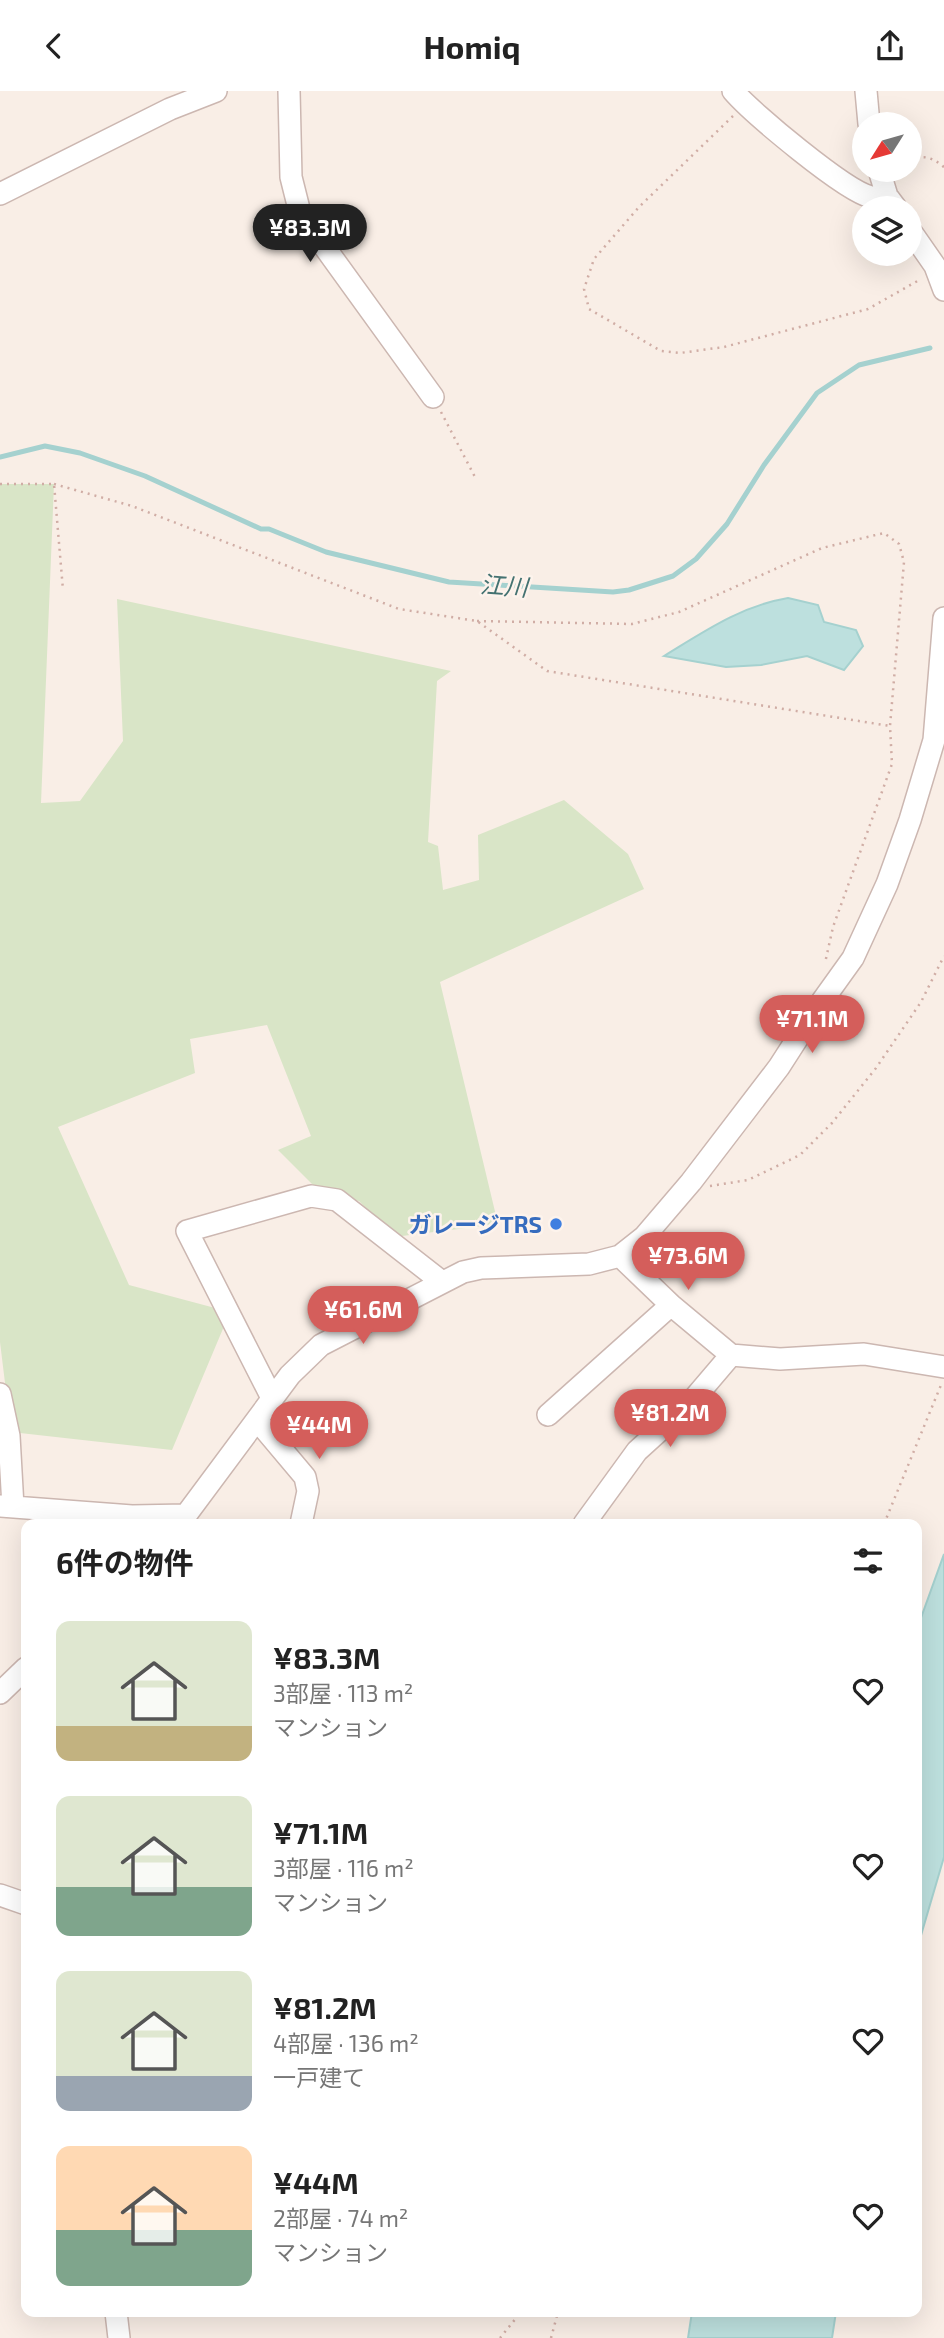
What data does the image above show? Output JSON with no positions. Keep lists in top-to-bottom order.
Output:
{
  "water": ["江川"],
  "places": ["ガレージTRS"],
  "north": "bottom left",
  "page": {
    "header": "Homiq",
    "price": [
      "¥83.3M",
      "¥71.1M",
      "¥73.6M",
      "¥61.6M",
      "¥81.2M",
      "¥44M"
    ],
    "heading": "6件の物件",
    "list": [
      {
        "name": "¥83.3M",
        "note": "3部屋 · 113 m² · マンション"
      },
      {
        "name": "¥71.1M",
        "note": "3部屋 · 116 m² · マンション"
      },
      {
        "name": "¥81.2M",
        "note": "4部屋 · 136 m² · 一戸建て"
      },
      {
        "name": "¥44M",
        "note": "2部屋 · 74 m² · マンション"
      }
    ]
  }
}
